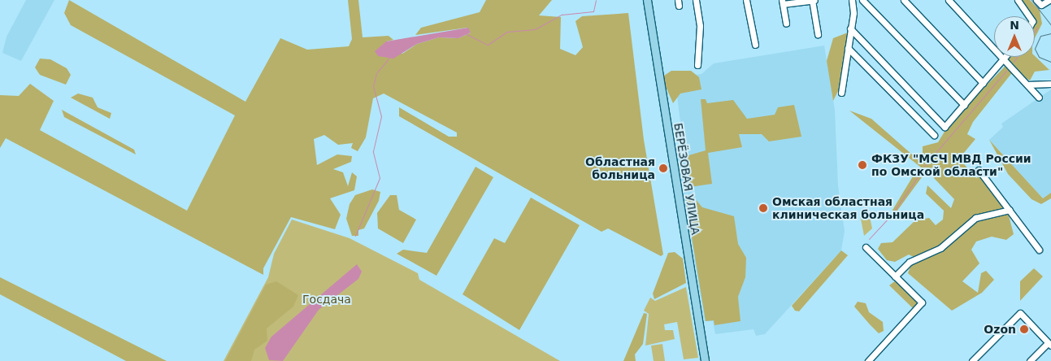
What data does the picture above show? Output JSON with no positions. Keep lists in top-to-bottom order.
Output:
{
  "streets": {
    "main road": ["БЕРЁЗОВАЯ УЛИЦА"]
  },
  "parks": ["Госдача"],
  "places": [
    "ФКЗУ \"МСЧ МВД России по Омской области\"",
    "Областная больница",
    "Омская областная клиническая больница",
    "Ozon"
  ],
  "north": "top"
}
